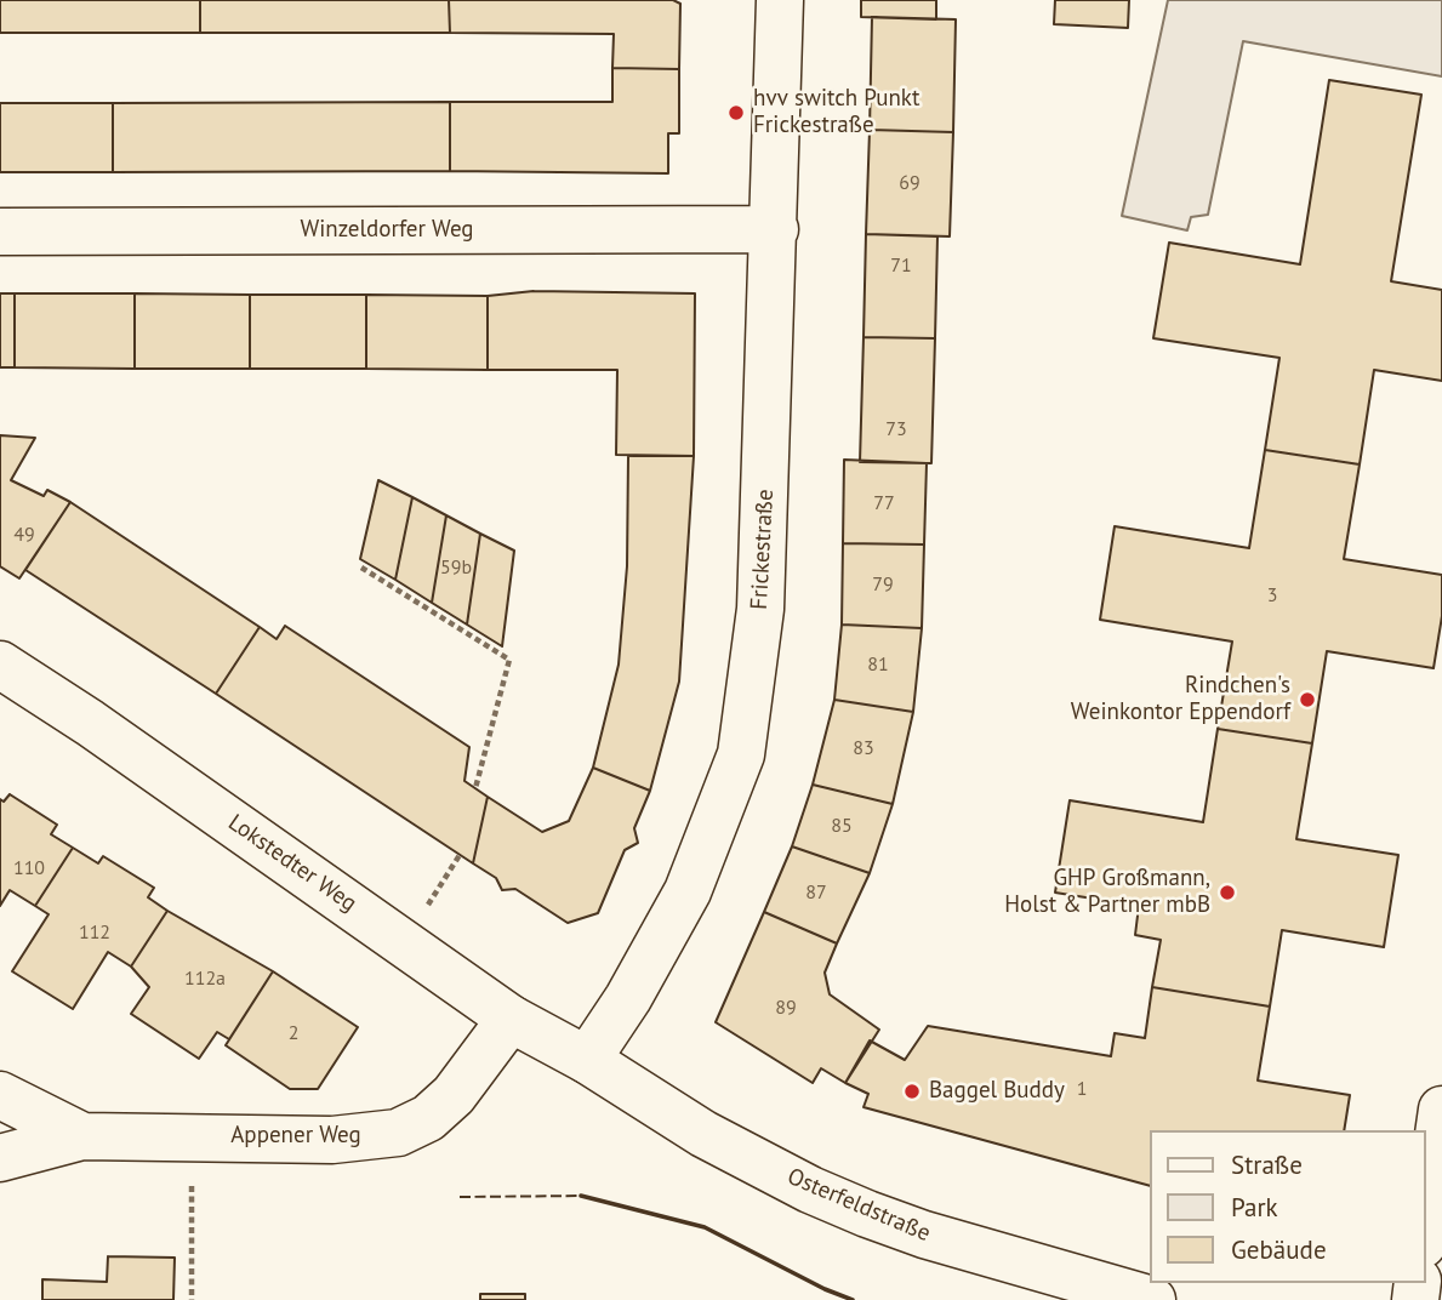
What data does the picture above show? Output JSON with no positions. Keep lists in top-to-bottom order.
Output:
{
  "streets": {
    "street": [
      "Winzeldorfer Weg",
      "Frickestraße",
      "Lokstedter Weg",
      "Appener Weg",
      "Osterfeldstraße"
    ]
  },
  "crossings": [
    ["Winzeldorfer Weg", "Frickestraße"],
    ["Frickestraße", "Lokstedter Weg"],
    ["Frickestraße", "Osterfeldstraße"],
    ["Lokstedter Weg", "Appener Weg"],
    ["Lokstedter Weg", "Osterfeldstraße"]
  ],
  "places": [
    "hvv switch Punkt Frickestraße",
    "Rindchen's Weinkontor Eppendorf",
    "GHP Großmann, Holst & Partner mbB",
    "Baggel Buddy"
  ],
  "house_numbers": [
    "69",
    "71",
    "73",
    "77",
    "49",
    "59b",
    "79",
    "3",
    "81",
    "83",
    "85",
    "110",
    "87",
    "112",
    "112a",
    "89",
    "2",
    "1"
  ],
  "legend": ["Straße", "Park", "Gebäude"]
}
